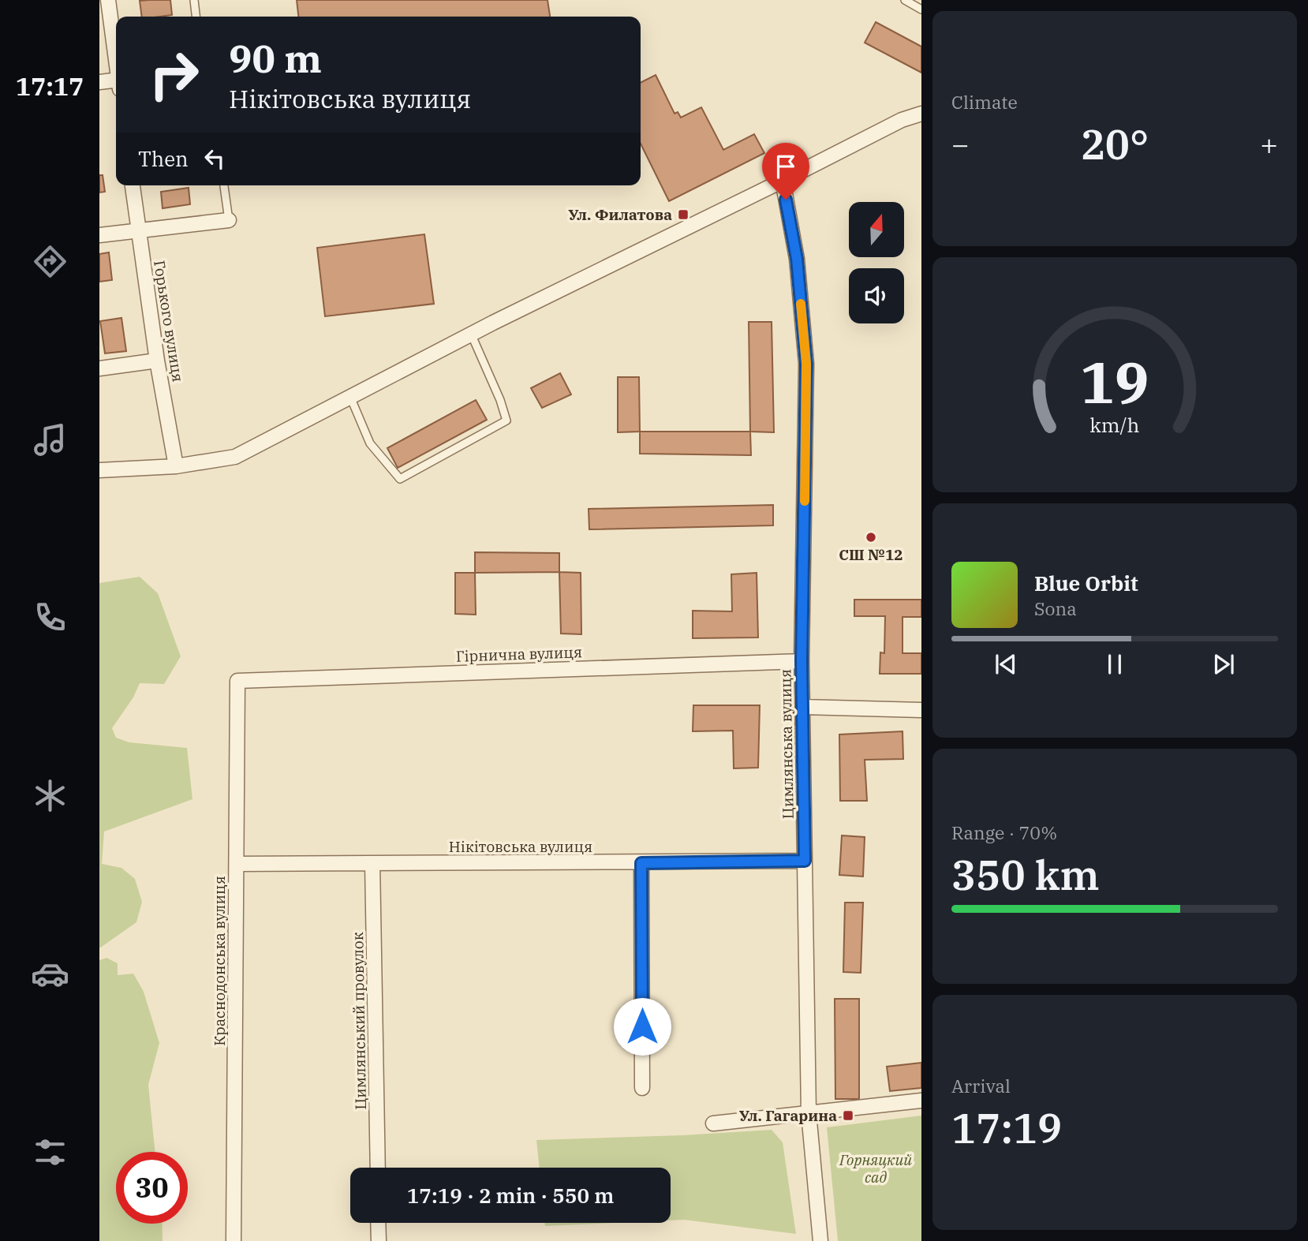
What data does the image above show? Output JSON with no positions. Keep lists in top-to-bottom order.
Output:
{
  "streets": {
    "street": [
      "Горького вулиця",
      "Гірнична вулиця",
      "Цимлянська вулиця",
      "Нікітовська вулиця",
      "Краснодонська вулиця",
      "Цимлянський провулок"
    ]
  },
  "crossings": [
    ["Гірнична вулиця", "Цимлянська вулиця"],
    ["Гірнична вулиця", "Краснодонська вулиця"],
    ["Цимлянська вулиця", "Нікітовська вулиця"],
    ["Нікітовська вулиця", "Краснодонська вулиця"],
    ["Нікітовська вулиця", "Цимлянський провулок"]
  ],
  "parks": ["Горняцкий сад"],
  "places": {
    "transit": ["Ул. Филатова", "Ул. Гагарина"],
    "other": ["СШ №12"]
  },
  "north": "top",
  "page": {
    "tabs": "17:17",
    "tile": [
      "Climate",
      ["Range · 70%", "350 km"],
      ["Arrival", "17:19"]
    ],
    "turn": ["90 m", "Нікітовська вулиця"],
    "heat": ["−", "20°", "+"],
    "then": "Then",
    "song": ["Blue Orbit", "Sona"],
    "limit": "30",
    "trip": "17:19 · 2 min · 550 m",
    "gauge": ["19", "km/h"]
  }
}
